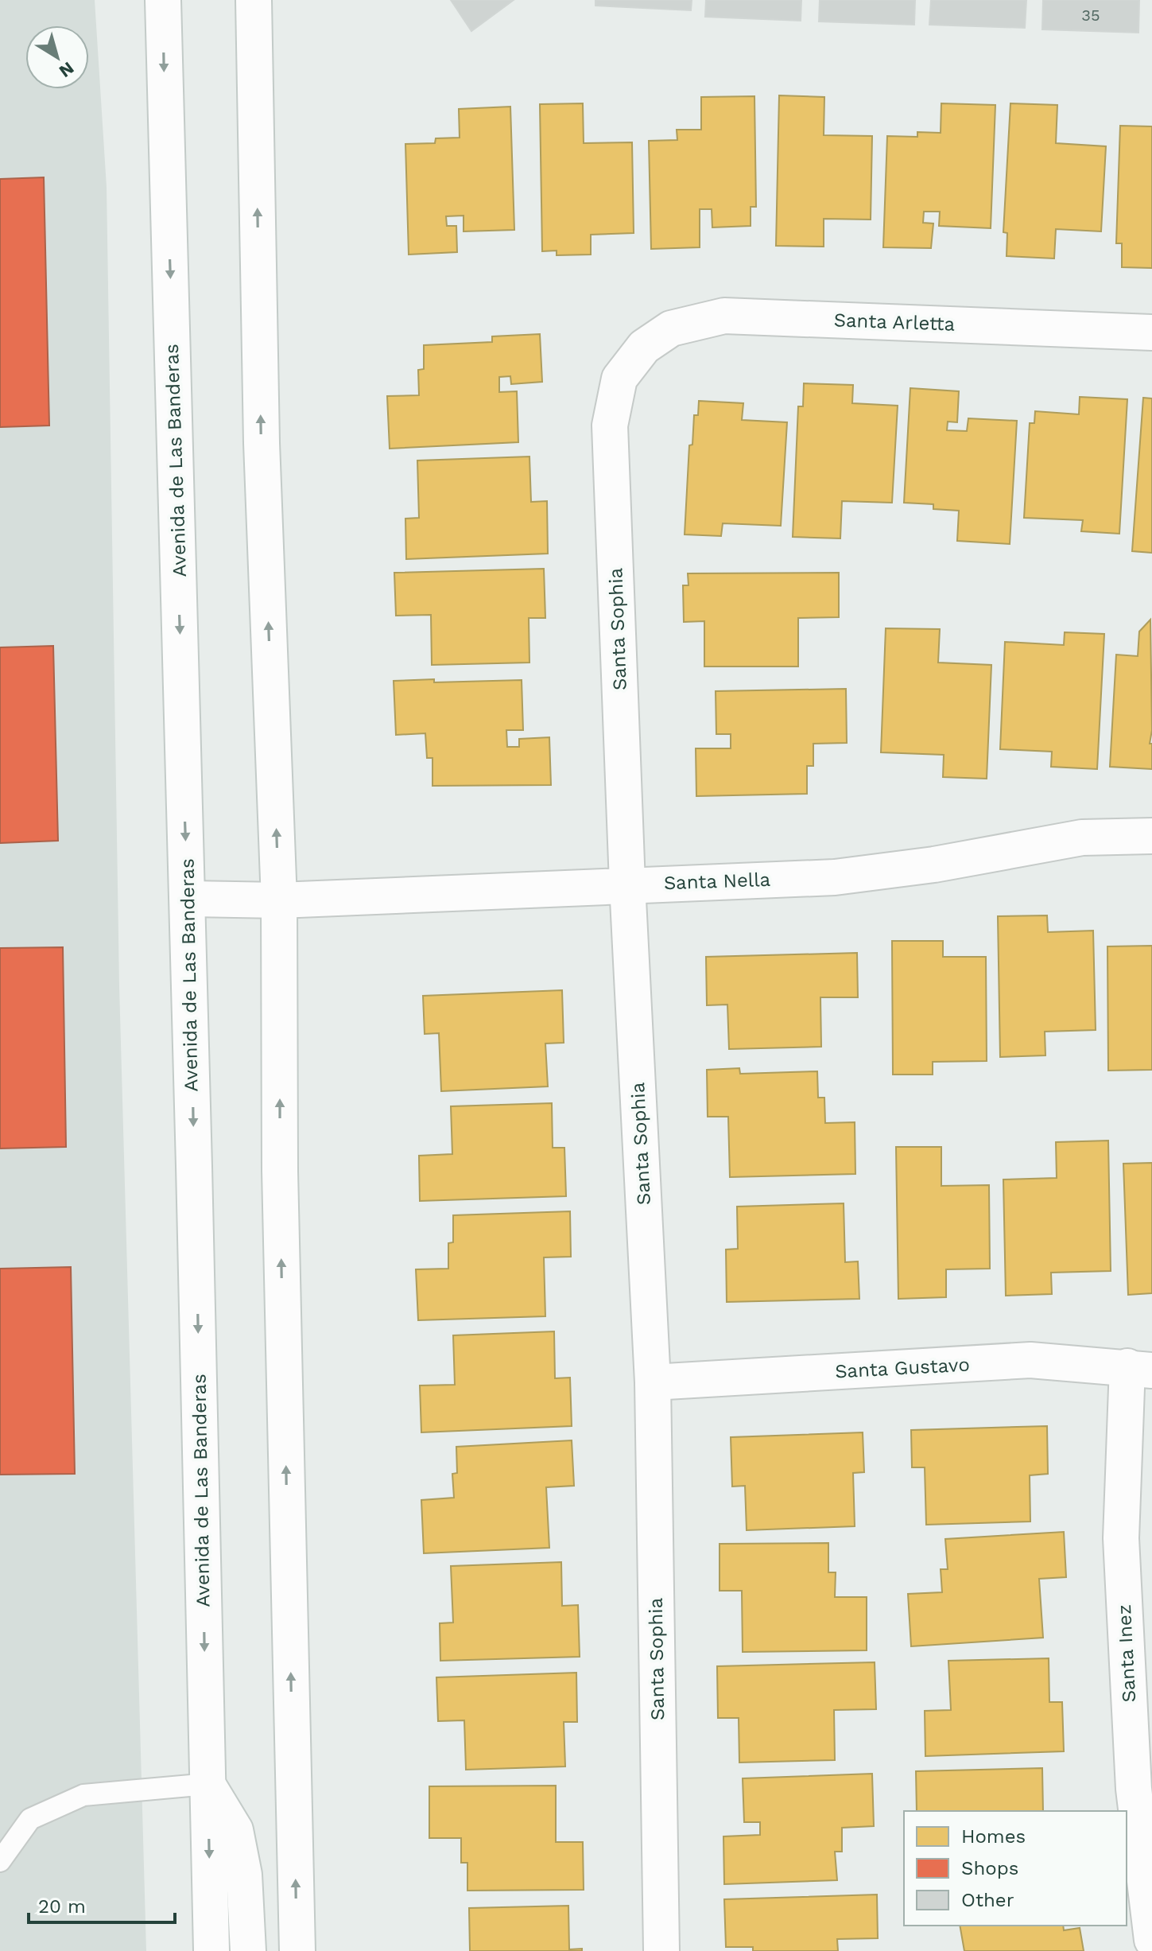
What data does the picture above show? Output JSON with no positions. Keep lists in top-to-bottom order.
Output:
{
  "streets": {
    "street": [
      "Santa Arletta",
      "Avenida de Las Banderas",
      "Santa Sophia",
      "Santa Nella",
      "Santa Gustavo",
      "Santa Inez"
    ]
  },
  "crossings": [
    ["Santa Arletta", "Santa Sophia"],
    ["Avenida de Las Banderas", "Santa Nella"],
    ["Santa Sophia", "Santa Nella"],
    ["Santa Sophia", "Santa Gustavo"],
    ["Santa Gustavo", "Santa Inez"]
  ],
  "house_numbers": ["35"],
  "legend": ["Homes", "Shops", "Other"],
  "scale_bar": "20 m",
  "north": "bottom right"
}
